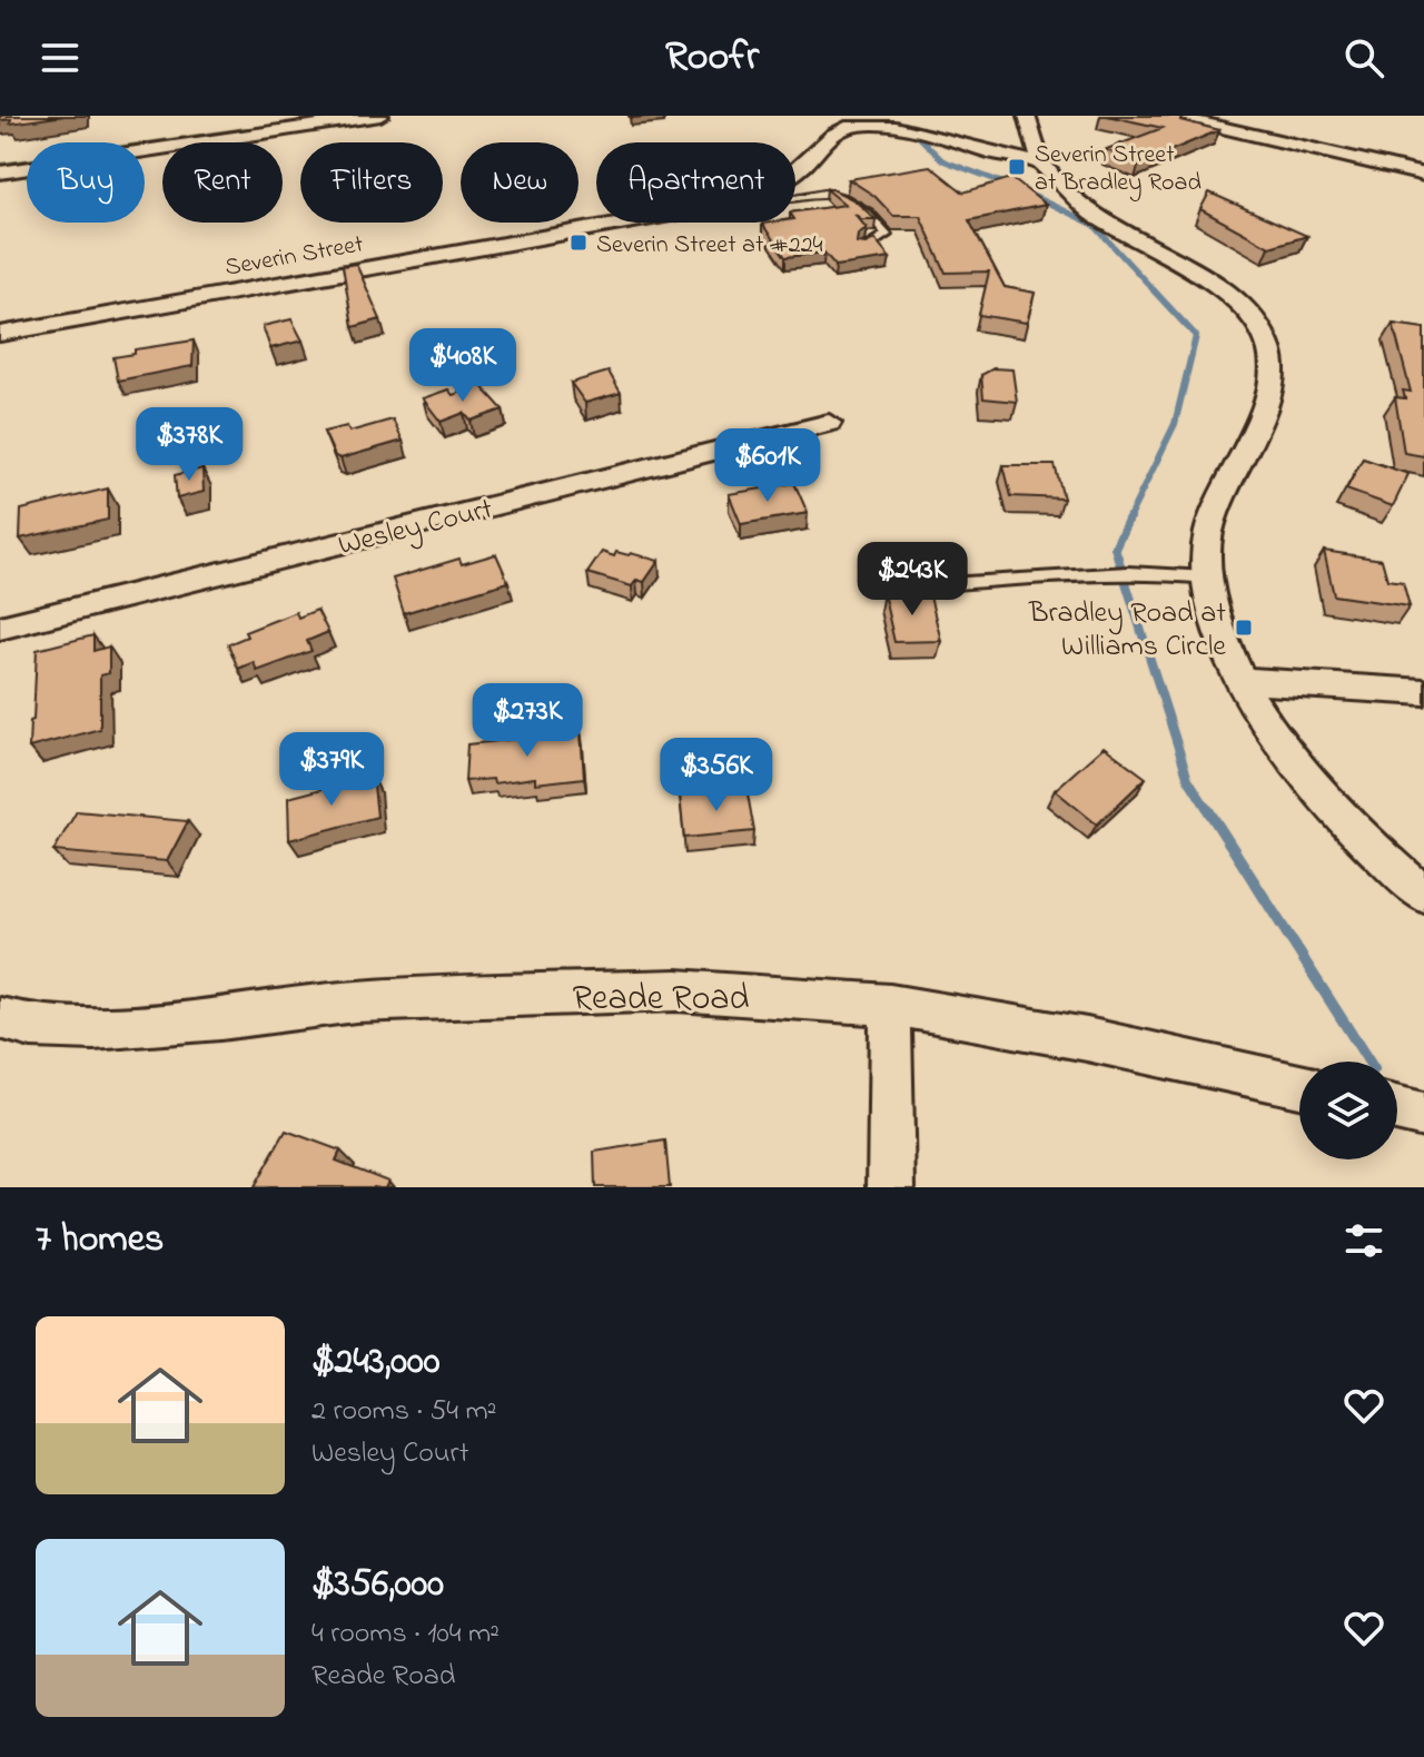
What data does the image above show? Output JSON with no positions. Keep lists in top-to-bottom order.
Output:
{
  "streets": {
    "street": ["Severin Street", "Wesley Court", "Reade Road"]
  },
  "places": {
    "transit": ["Severin Street at Bradley Road", "Severin Street at #224", "Bradley Road at Williams Circle"]
  },
  "page": {
    "header": "Roofr",
    "chip": [
      "Buy",
      "Rent",
      "Filters",
      "New",
      "Apartment"
    ],
    "price": [
      "$408K",
      "$378K",
      "$601K",
      "$243K",
      "$273K",
      "$379K",
      "$356K"
    ],
    "heading": "7 homes",
    "list": [
      {
        "name": "$243,000",
        "note": "2 rooms · 54 m² · Wesley Court"
      },
      {
        "name": "$356,000",
        "note": "4 rooms · 104 m² · Reade Road"
      }
    ]
  }
}
